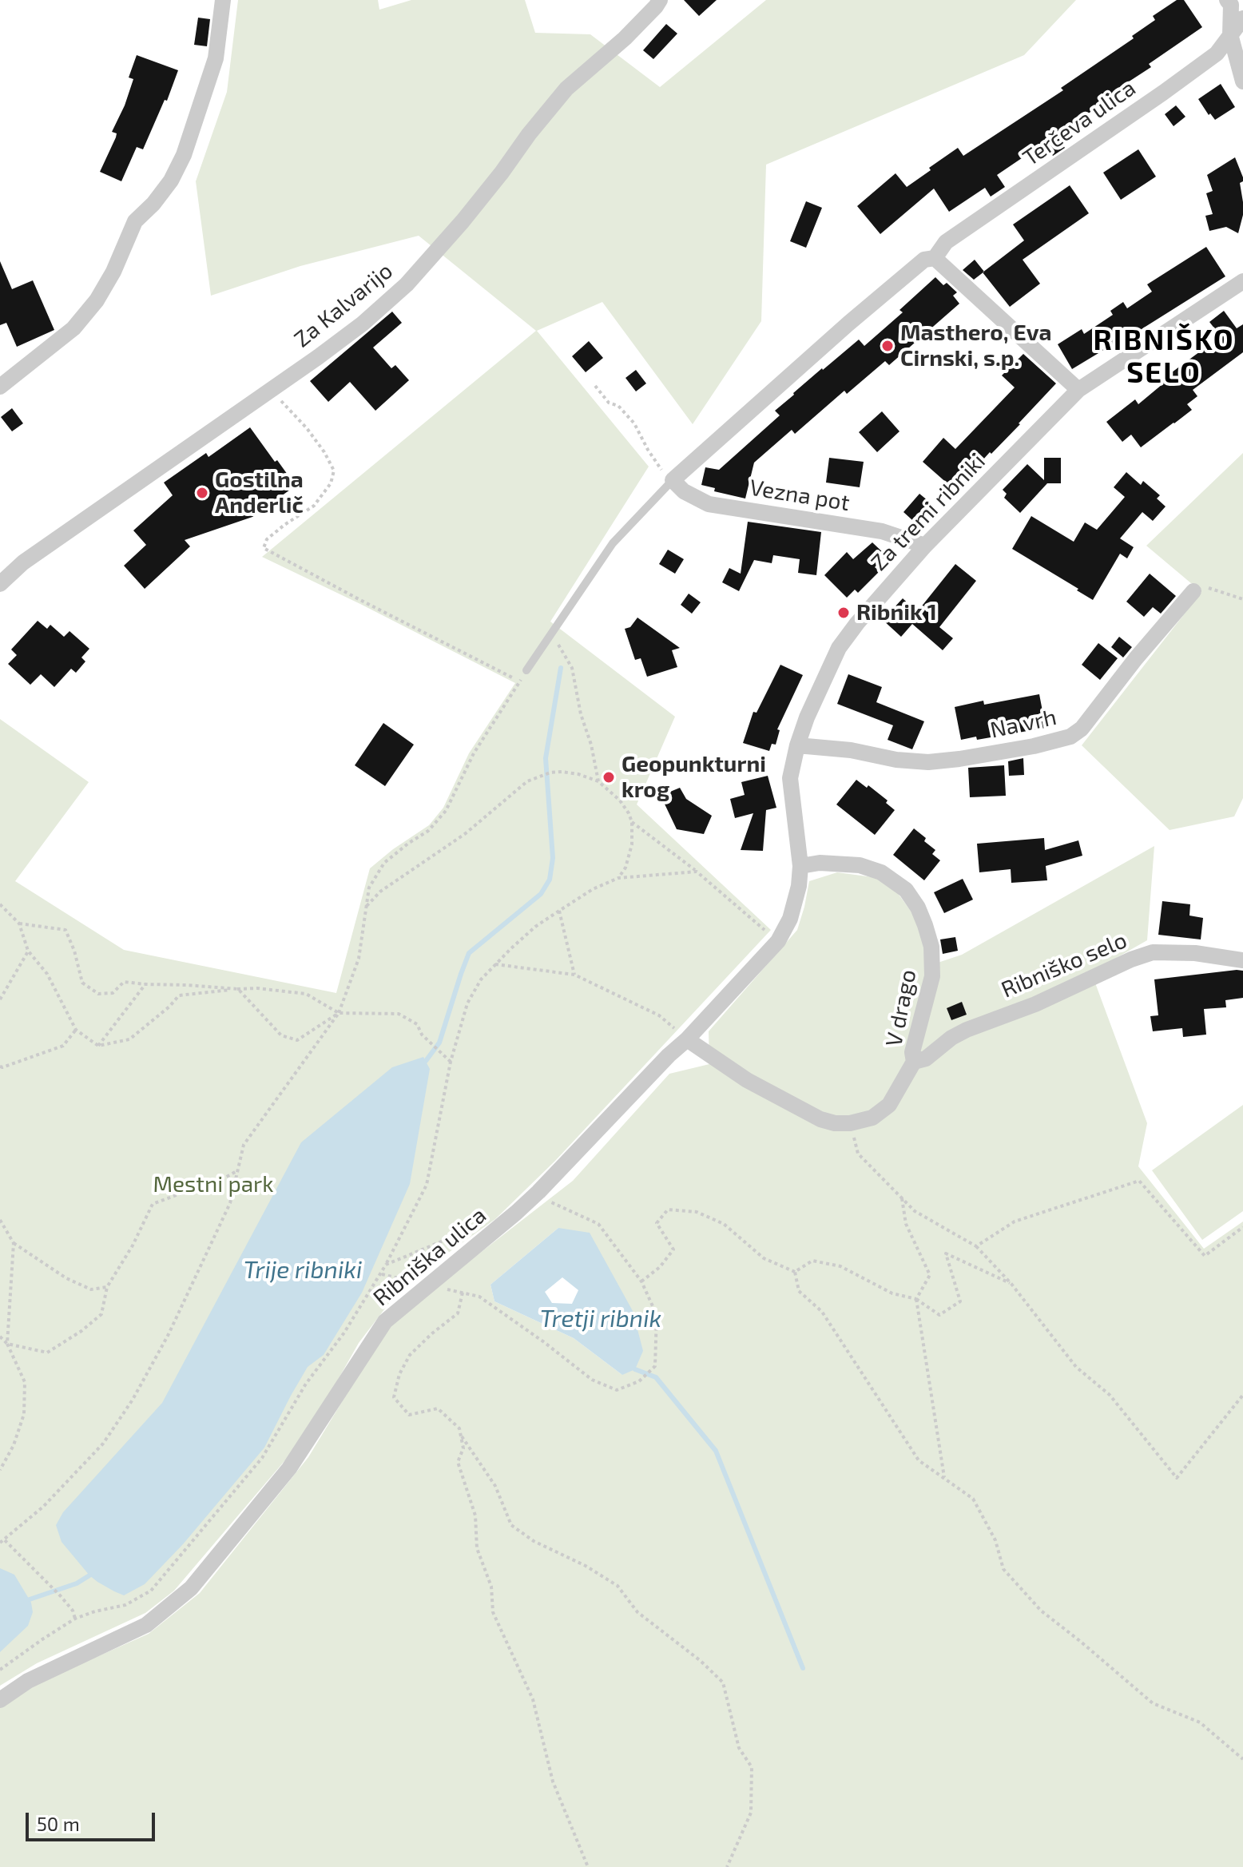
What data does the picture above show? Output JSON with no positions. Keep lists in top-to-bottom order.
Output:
{
  "streets": {
    "street": [
      "Terčeva ulica",
      "Za Kalvarijo",
      "Vezna pot",
      "Za tremi ribniki",
      "Na vrh",
      "Ribniško selo",
      "V drago",
      "Ribniška ulica"
    ]
  },
  "crossings": [
    ["Terčeva ulica", "Vezna pot"],
    ["Vezna pot", "Za tremi ribniki"],
    ["Za tremi ribniki", "Na vrh"],
    ["Za tremi ribniki", "V drago"],
    ["Za tremi ribniki", "Ribniška ulica"],
    ["Ribniško selo", "V drago"],
    ["V drago", "Ribniška ulica"]
  ],
  "districts": ["RIBNIŠKO SELO"],
  "water": ["Trije ribniki", "Tretji ribnik"],
  "parks": ["Mestni park"],
  "places": [
    "Masthero, Eva Cirnski, s.p.",
    "Gostilna Anderlič",
    "Ribnik 1",
    "Geopunkturni krog"
  ],
  "scale_bar": "50 m"
}
